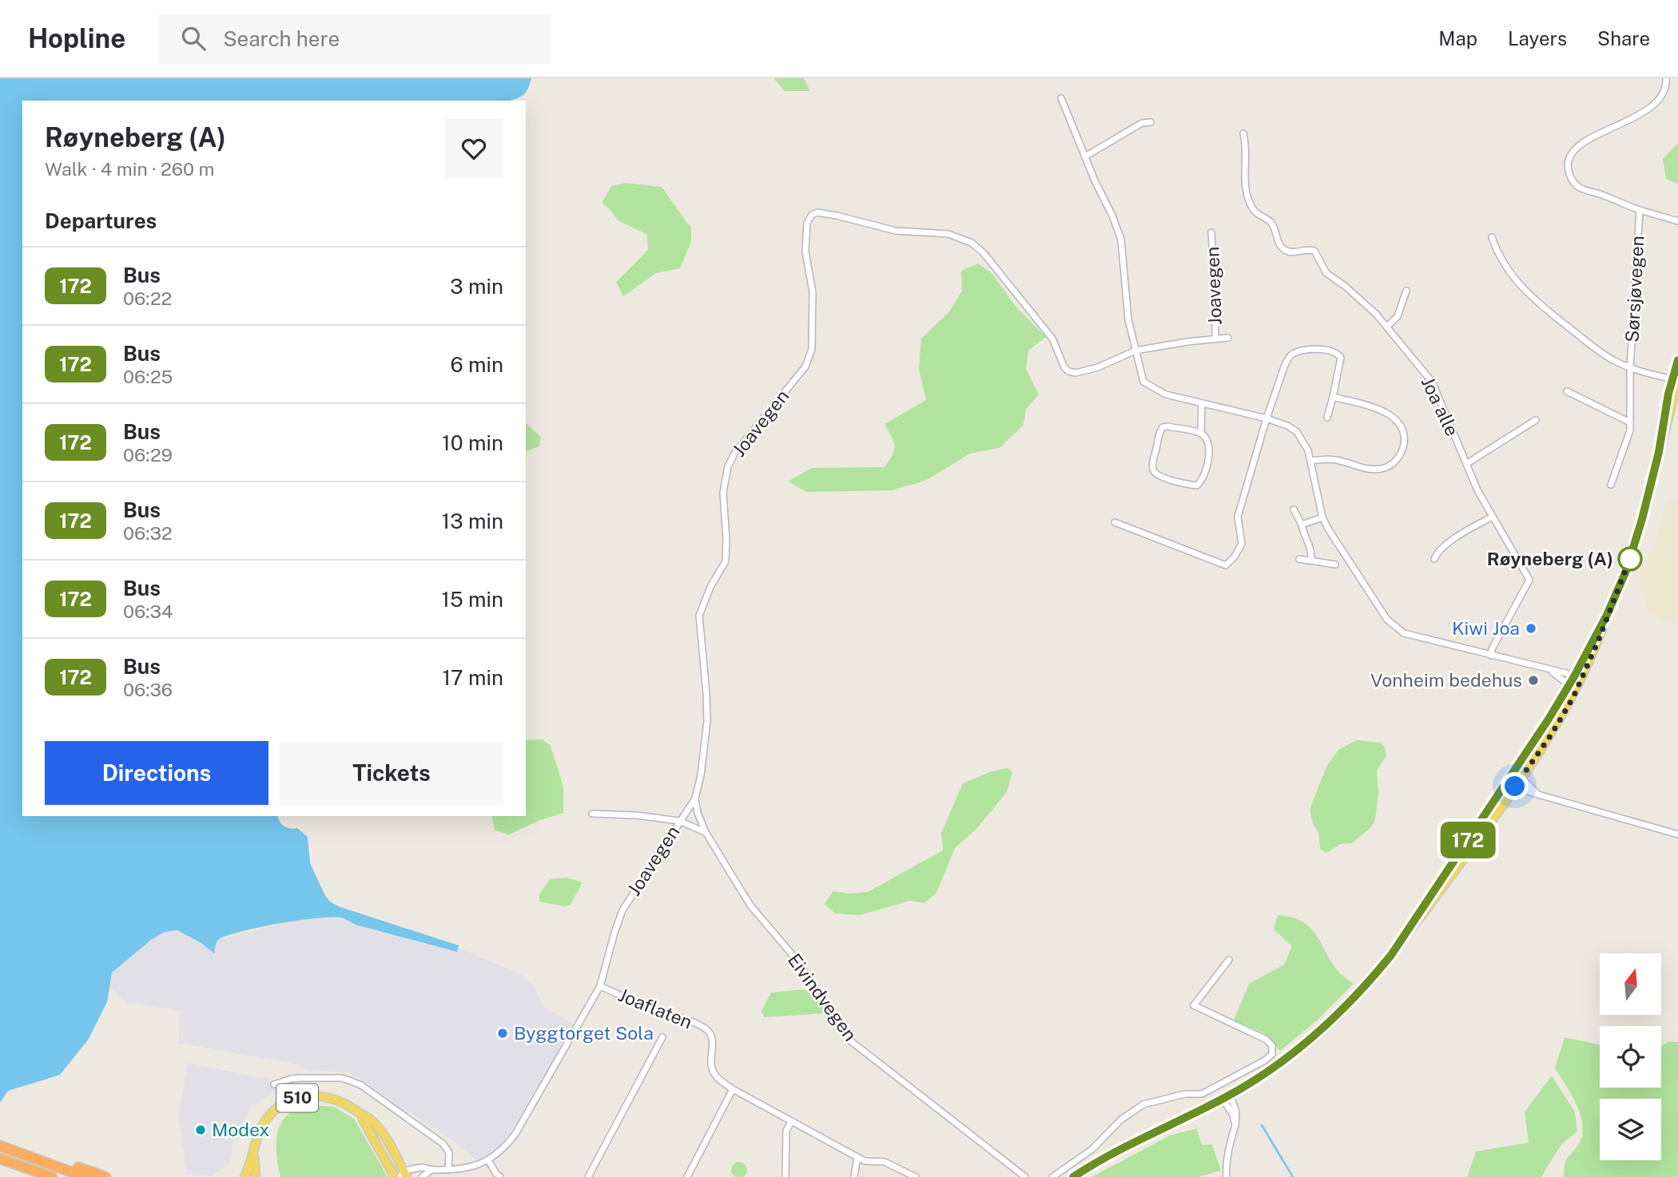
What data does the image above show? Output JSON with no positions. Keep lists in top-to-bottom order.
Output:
{
  "streets": {
    "main road": ["510"],
    "street": [
      "Joavegen",
      "Sørsjøvegen",
      "Joa alle",
      "Eivindvegen",
      "Joaflaten"
    ]
  },
  "crossings": [
    ["Joavegen", "Eivindvegen"],
    ["Joavegen", "Joaflaten"],
    ["Joavegen", "510"]
  ],
  "places": [
    "Røyneberg (A)",
    "Kiwi Joa",
    "Vonheim bedehus",
    "Byggtorget Sola",
    "Modex"
  ],
  "lines": ["bus line 172"],
  "north": "top",
  "page": {
    "header": "Hopline",
    "search": "Search here",
    "nav": ["Map", "Layers", "Share"],
    "on_map": "172",
    "heading": [
      ["Røyneberg (A)", "Walk · 4 min · 260 m"],
      "Departures"
    ],
    "list": [
      {
        "mark": "172",
        "name": "Bus",
        "note": "06:22",
        "value": "3 min"
      },
      {
        "mark": "172",
        "name": "Bus",
        "note": "06:25",
        "value": "6 min"
      },
      {
        "mark": "172",
        "name": "Bus",
        "note": "06:29",
        "value": "10 min"
      },
      {
        "mark": "172",
        "name": "Bus",
        "note": "06:32",
        "value": "13 min"
      },
      {
        "mark": "172",
        "name": "Bus",
        "note": "06:34",
        "value": "15 min"
      },
      {
        "mark": "172",
        "name": "Bus",
        "note": "06:36",
        "value": "17 min"
      }
    ],
    "buttons": ["Directions", "Tickets"]
  }
}
